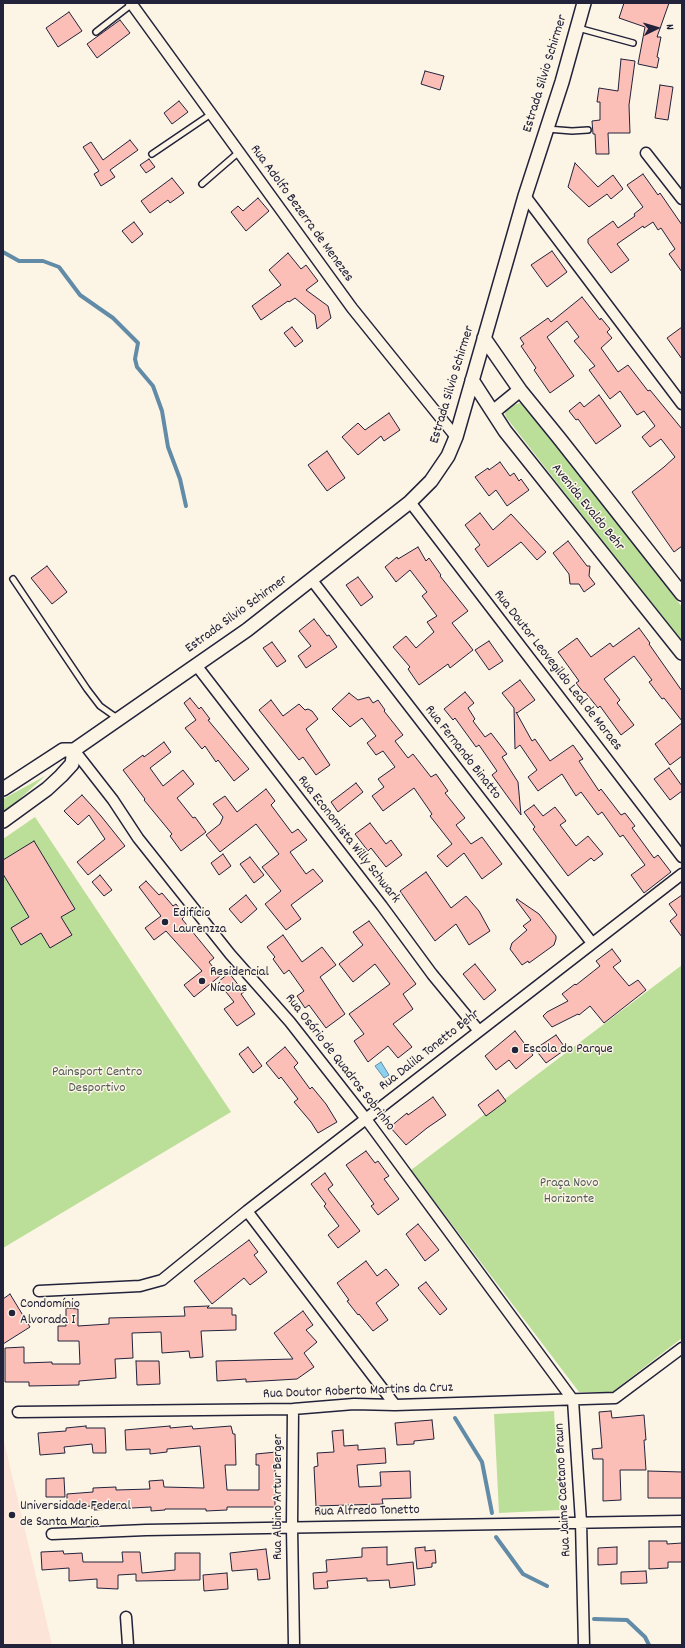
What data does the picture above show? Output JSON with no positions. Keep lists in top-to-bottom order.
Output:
{
  "streets": {
    "street": [
      "Estrada Silvio Schirmer",
      "Rua Adolfo Bezerra de Menezes",
      "Avenida Evaldo Behr",
      "Rua Doutor Leovegildo Leal de Moraes",
      "Rua Fernando Binatto",
      "Rua Economista Willy Schwark",
      "Rua Dalila Tonetto Behr",
      "Rua Osório de Quadros Sobrinho",
      "Rua Doutor Roberto Martins da Cruz",
      "Rua Jaime Caetano Braun",
      "Rua Albino Artur Berger",
      "Rua Alfredo Tonetto"
    ]
  },
  "crossings": [
    ["Estrada Silvio Schirmer", "Rua Adolfo Bezerra de Menezes"],
    ["Estrada Silvio Schirmer", "Avenida Evaldo Behr"],
    ["Estrada Silvio Schirmer", "Rua Doutor Leovegildo Leal de Moraes"],
    ["Estrada Silvio Schirmer", "Rua Fernando Binatto"],
    ["Estrada Silvio Schirmer", "Rua Economista Willy Schwark"],
    ["Estrada Silvio Schirmer", "Rua Osório de Quadros Sobrinho"],
    ["Rua Fernando Binatto", "Rua Dalila Tonetto Behr"],
    ["Rua Economista Willy Schwark", "Rua Dalila Tonetto Behr"],
    ["Rua Dalila Tonetto Behr", "Rua Osório de Quadros Sobrinho"],
    ["Rua Osório de Quadros Sobrinho", "Rua Doutor Roberto Martins da Cruz"],
    ["Rua Osório de Quadros Sobrinho", "Rua Jaime Caetano Braun"],
    ["Rua Doutor Roberto Martins da Cruz", "Rua Jaime Caetano Braun"],
    ["Rua Doutor Roberto Martins da Cruz", "Rua Albino Artur Berger"],
    ["Rua Jaime Caetano Braun", "Rua Alfredo Tonetto"],
    ["Rua Albino Artur Berger", "Rua Alfredo Tonetto"]
  ],
  "parks": ["Painsport Centro Desportivo", "Praça Novo Horizonte"],
  "places": [
    "Edifício Laurenzza",
    "Residencial Nícolas",
    "Escola do Parque",
    "Condomínio Alvorada I",
    "Universidade Federal de Santa Maria"
  ],
  "north": "right"
}
